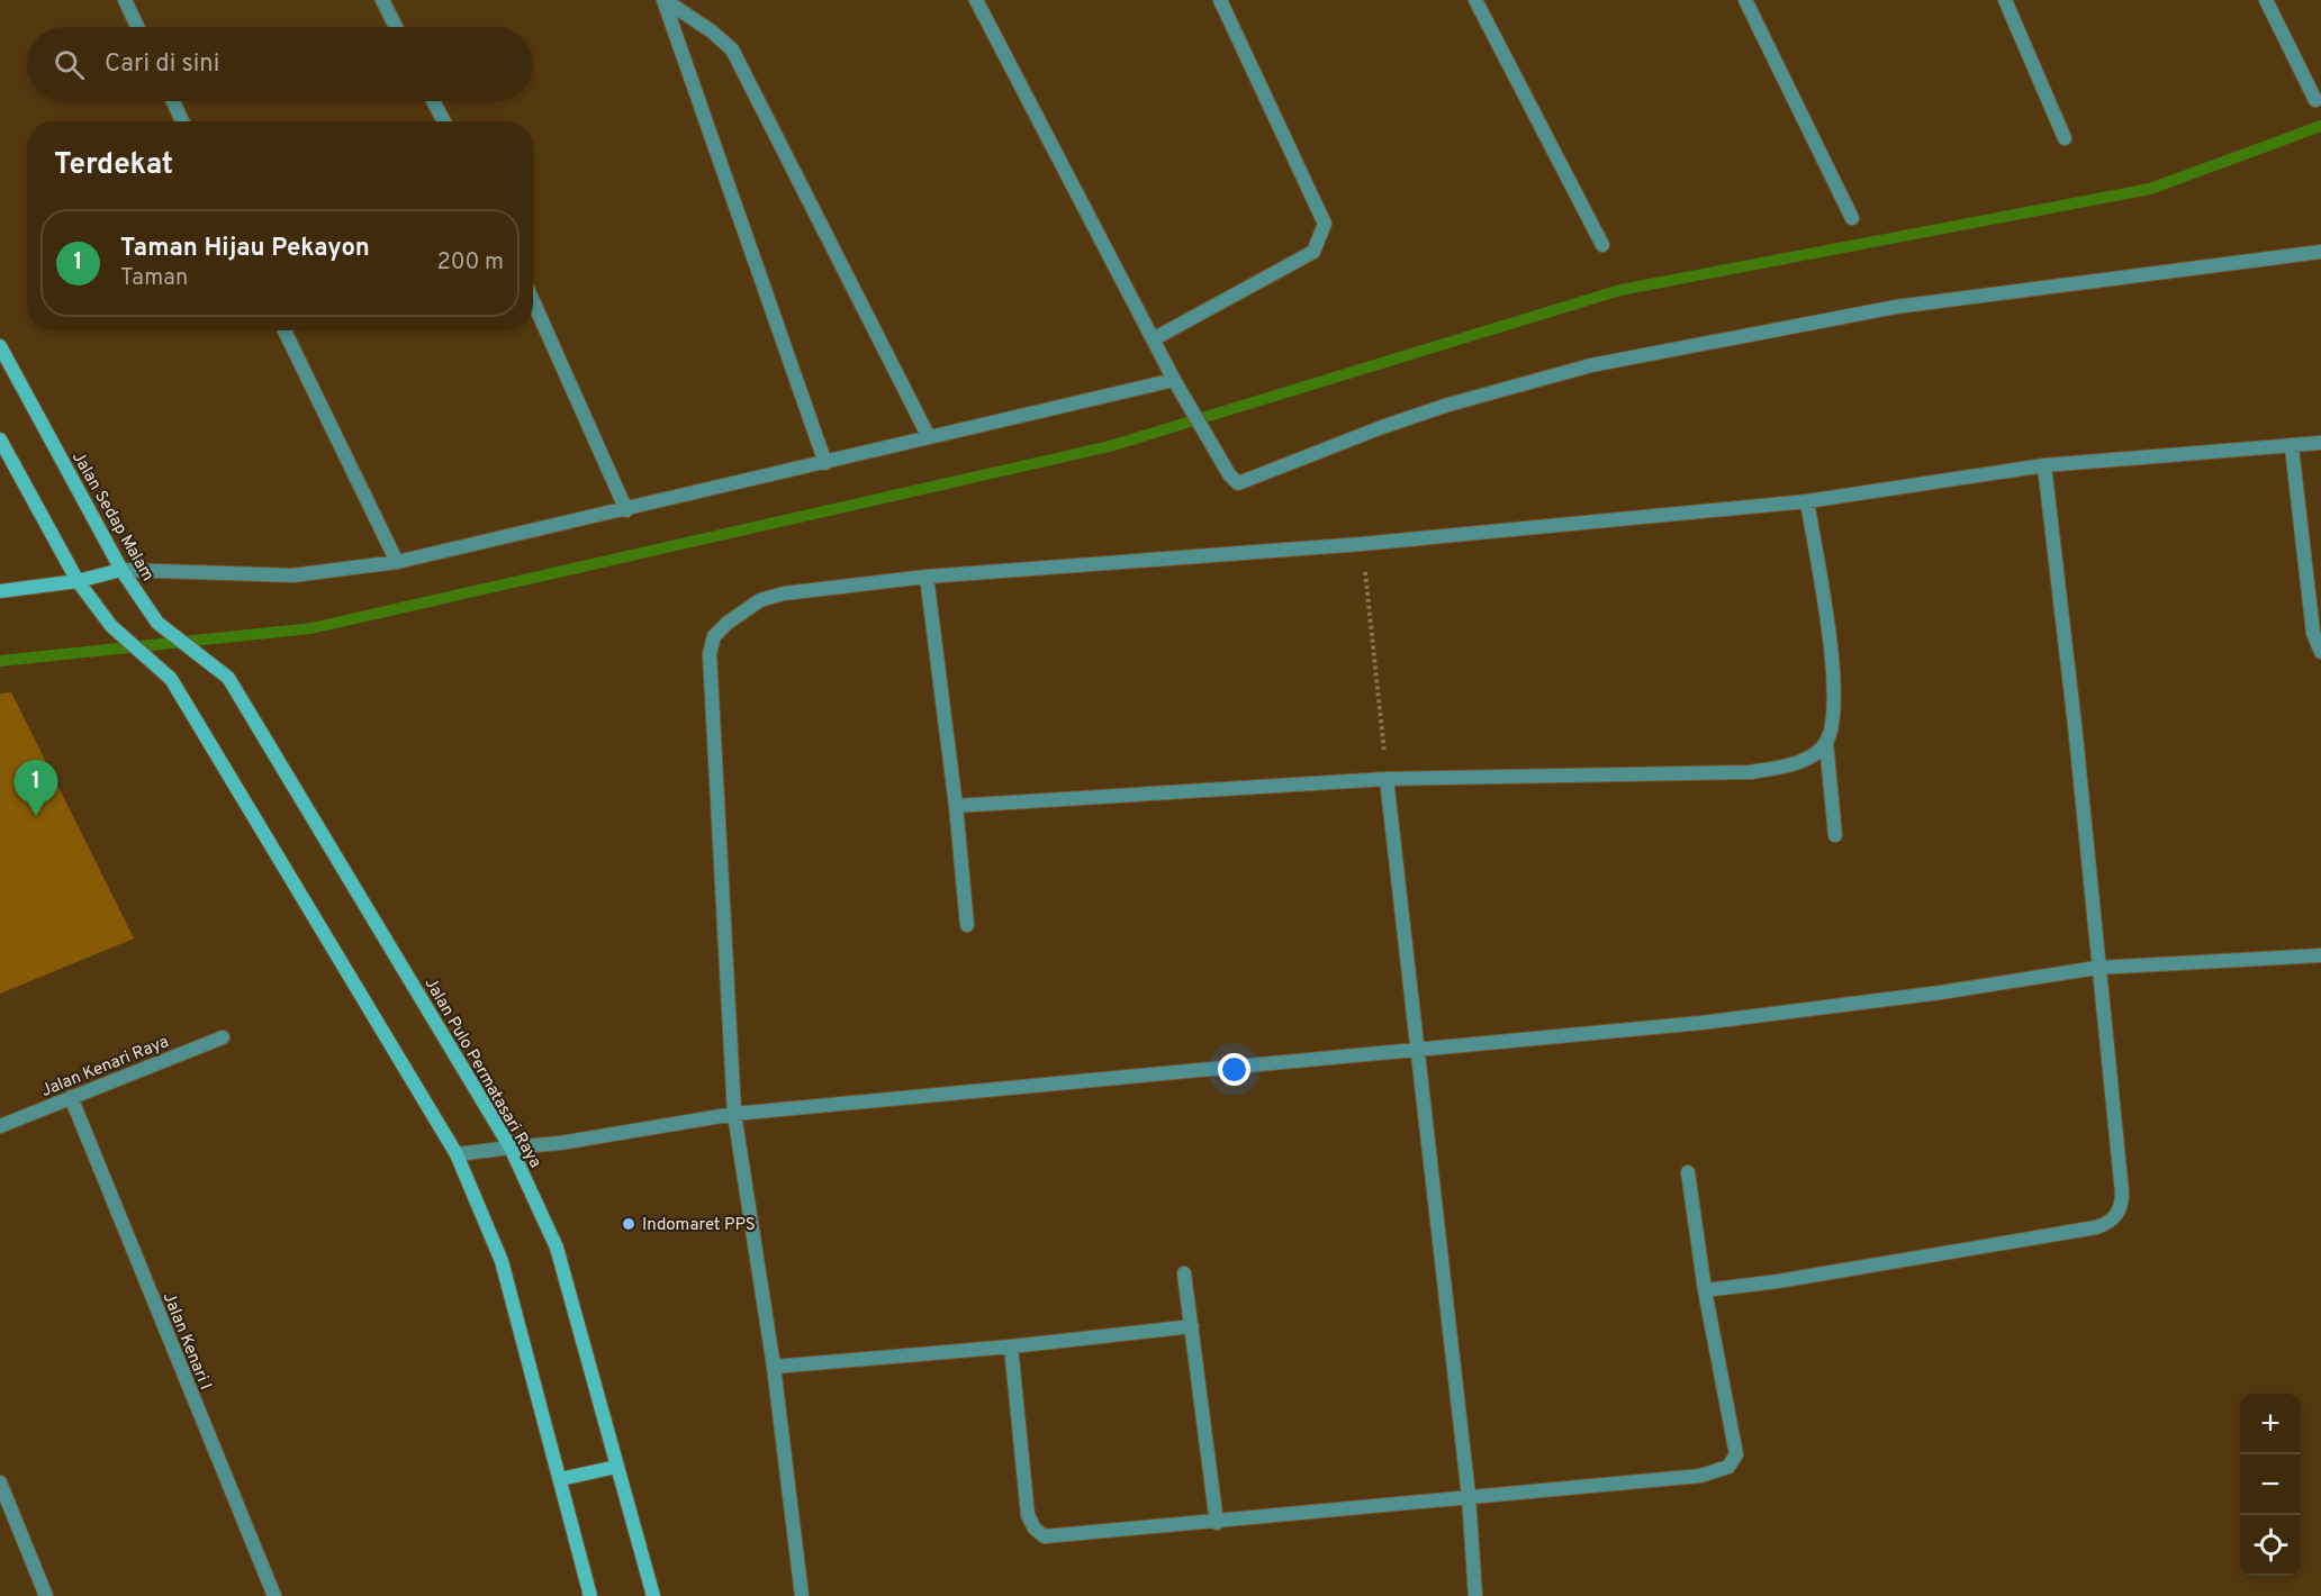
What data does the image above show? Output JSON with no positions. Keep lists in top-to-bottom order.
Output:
{
  "streets": {
    "street": [
      "Jalan Sedap Malam",
      "Jalan Kenari Raya",
      "Jalan Pulo Permatasari Raya",
      "Jalan Kenari I"
    ]
  },
  "crossings": [
    ["Jalan Sedap Malam", "Jalan Pulo Permatasari Raya"],
    ["Jalan Kenari Raya", "Jalan Kenari I"]
  ],
  "places": ["Indomaret PPS"],
  "page": {
    "search": "Cari di sini",
    "heading": "Terdekat",
    "list": [
      {
        "mark": "1",
        "name": "Taman Hijau Pekayon",
        "note": "Taman",
        "value": "200 m"
      }
    ],
    "pins": "1",
    "map_buttons": ["+", "−"]
  }
}
